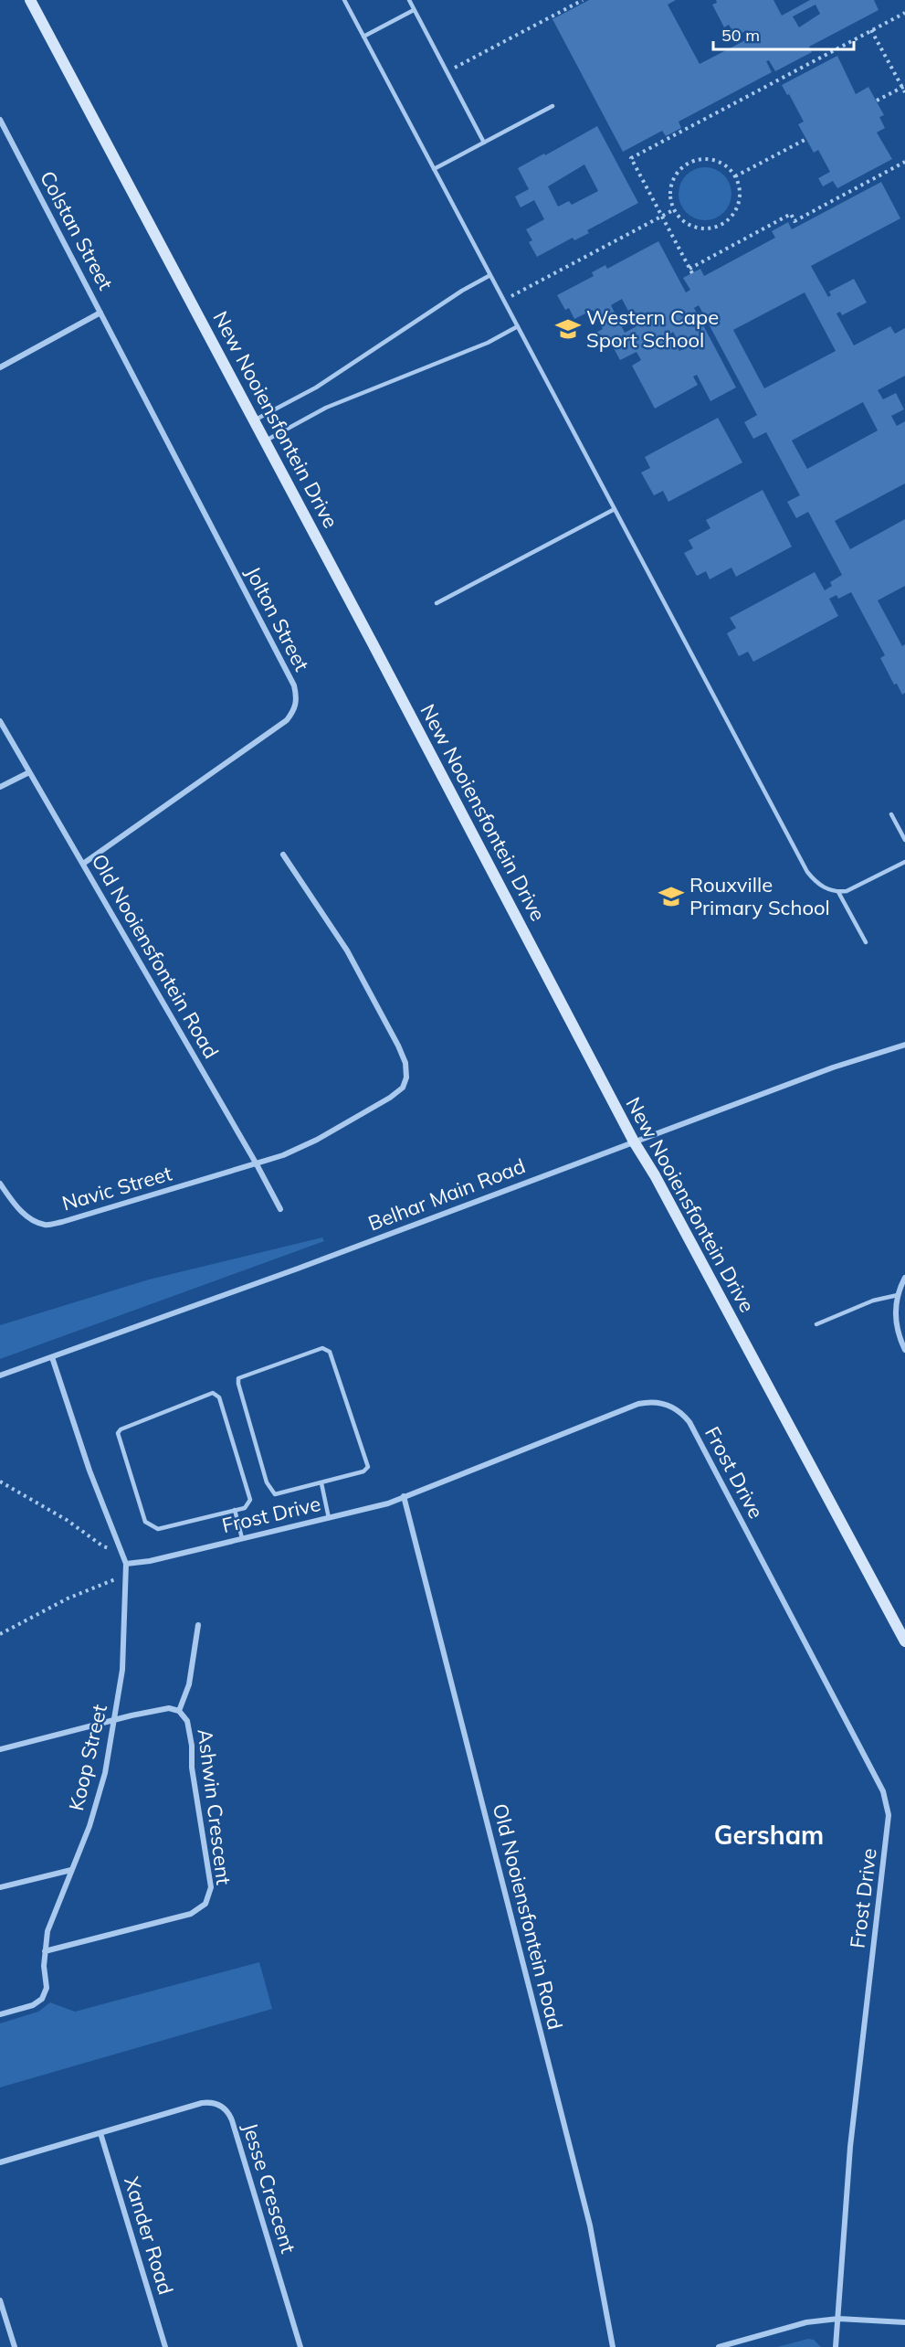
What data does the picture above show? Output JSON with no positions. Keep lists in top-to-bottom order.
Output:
{
  "streets": {
    "street": [
      "Colstan Street",
      "New Nooiensfontein Drive",
      "Jolton Street",
      "Old Nooiensfontein Road",
      "Navic Street",
      "Belhar Main Road",
      "Frost Drive",
      "Koop Street",
      "Ashwin Crescent",
      "Jesse Crescent",
      "Xander Road"
    ]
  },
  "crossings": [
    ["Colstan Street", "Jolton Street"],
    ["New Nooiensfontein Drive", "Belhar Main Road"],
    ["Jolton Street", "Old Nooiensfontein Road"],
    ["Old Nooiensfontein Road", "Navic Street"],
    ["Old Nooiensfontein Road", "Frost Drive"],
    ["Frost Drive", "Koop Street"],
    ["Koop Street", "Ashwin Crescent"],
    ["Jesse Crescent", "Xander Road"]
  ],
  "districts": ["Gersham"],
  "places": {
    "school or university": ["Western Cape Sport School", "Rouxville Primary School"]
  },
  "scale_bar": "50 m"
}
